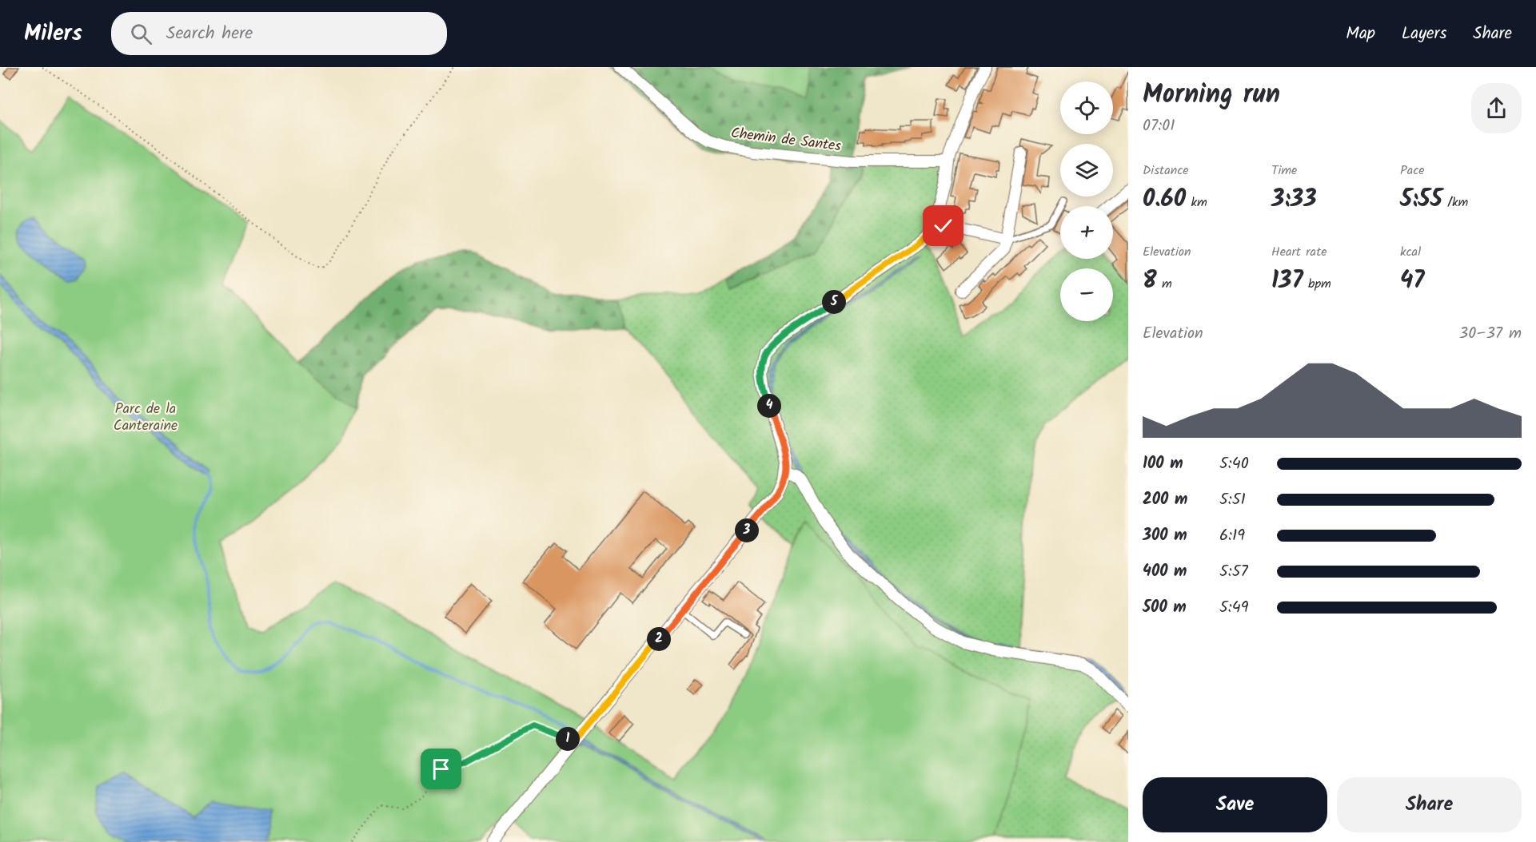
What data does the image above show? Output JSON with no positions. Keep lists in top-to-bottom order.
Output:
{
  "streets": {
    "street": ["Chemin de Santes"]
  },
  "parks": ["Parc de la Canteraine"],
  "page": {
    "header": "Milers",
    "search": "Search here",
    "nav": ["Map", "Layers", "Share"],
    "heading": ["Morning run", "07:01"],
    "map_buttons": ["+", "−"],
    "stats": [
      ["Distance", "0.60 km"],
      ["Time", "3:33"],
      ["Pace", "5:55 /km"],
      ["Elevation", "8 m"],
      ["Heart rate", "137 bpm"],
      ["kcal", "47"]
    ],
    "pins": [
      "5",
      "4",
      "3",
      "2",
      "1"
    ],
    "chart": ["Elevation", "30–37 m"],
    "list": [
      {
        "name": "100 m",
        "note": "5:40"
      },
      {
        "name": "200 m",
        "note": "5:51"
      },
      {
        "name": "300 m",
        "note": "6:19"
      },
      {
        "name": "400 m",
        "note": "5:57"
      },
      {
        "name": "500 m",
        "note": "5:49"
      }
    ],
    "buttons": ["Save", "Share"]
  }
}
